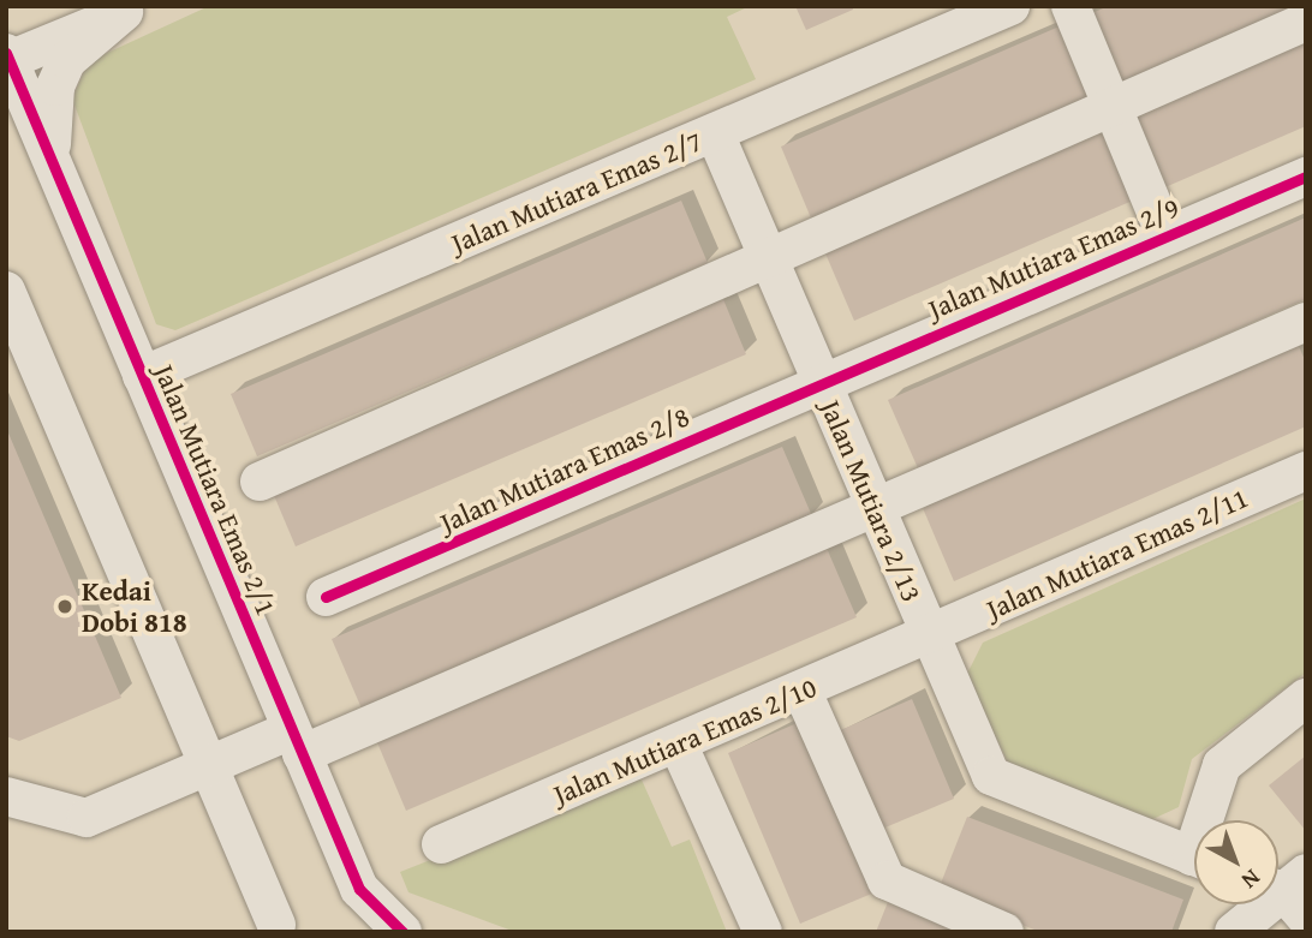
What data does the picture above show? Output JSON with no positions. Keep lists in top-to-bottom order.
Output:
{
  "streets": {
    "street": [
      "Jalan Mutiara Emas 2/7",
      "Jalan Mutiara Emas 2/9",
      "Jalan Mutiara Emas 2/8",
      "Jalan Mutiara Emas 2/1",
      "Jalan Mutiara 2/13",
      "Jalan Mutiara Emas 2/11",
      "Jalan Mutiara Emas 2/10"
    ]
  },
  "crossings": [
    ["Jalan Mutiara Emas 2/7", "Jalan Mutiara Emas 2/1"],
    ["Jalan Mutiara Emas 2/7", "Jalan Mutiara 2/13"],
    ["Jalan Mutiara Emas 2/9", "Jalan Mutiara Emas 2/8"],
    ["Jalan Mutiara Emas 2/9", "Jalan Mutiara 2/13"],
    ["Jalan Mutiara Emas 2/8", "Jalan Mutiara 2/13"],
    ["Jalan Mutiara 2/13", "Jalan Mutiara Emas 2/11"],
    ["Jalan Mutiara 2/13", "Jalan Mutiara Emas 2/10"],
    ["Jalan Mutiara Emas 2/11", "Jalan Mutiara Emas 2/10"]
  ],
  "places": ["Kedai Dobi 818"],
  "north": "bottom right"
}
